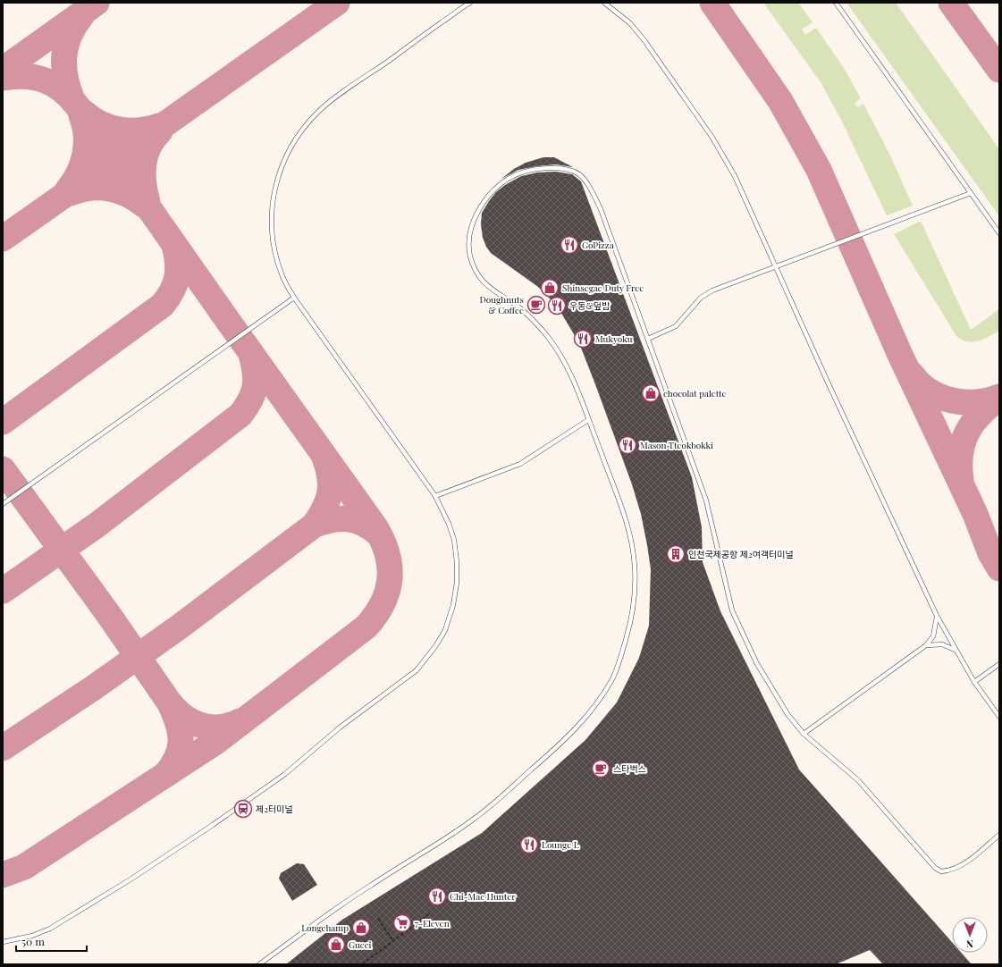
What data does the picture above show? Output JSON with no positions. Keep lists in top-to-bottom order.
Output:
{
  "places": {
    "restaurant": [
      "GoPizza",
      "우동&덮밥",
      "Mukyoku",
      "Mason Tteokbokki",
      "Lounge L",
      "Chi-Mac Hunter"
    ],
    "shop": [
      "Shinsegae Duty Free",
      "chocolat palette",
      "Longchamp",
      "Gucci"
    ],
    "cafe": ["Doughnuts & Coffee", "스타벅스"],
    "building": ["인천국제공항 제2여객터미널"],
    "station": ["제2터미널"],
    "supermarket": ["7-Eleven"]
  },
  "scale_bar": "50 m",
  "north": "bottom"
}
